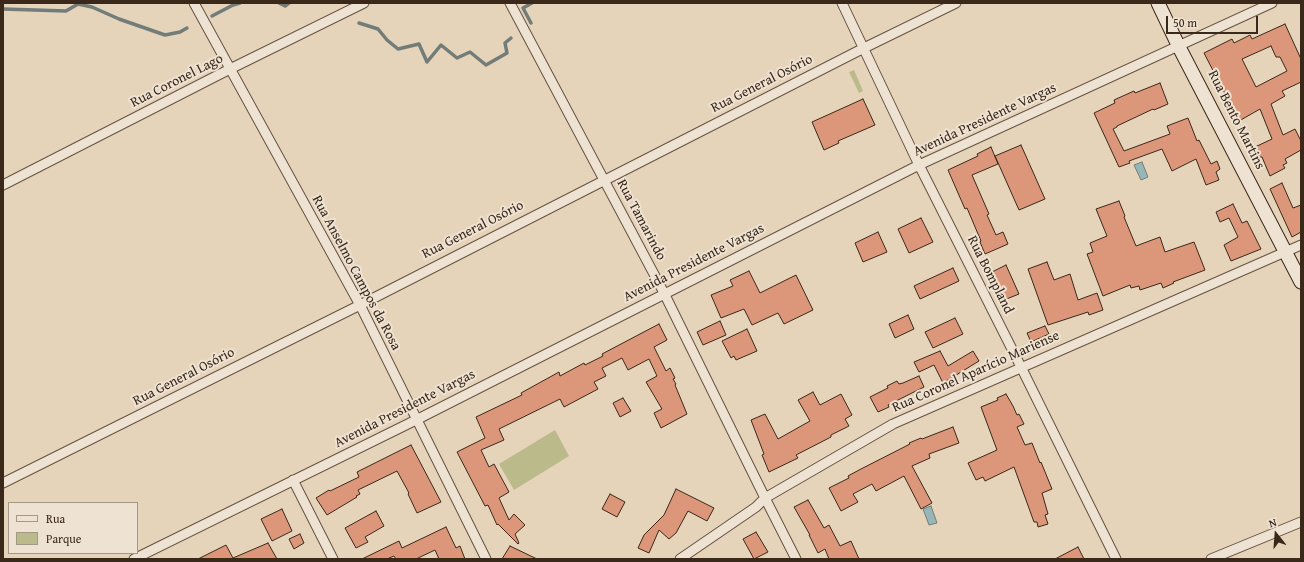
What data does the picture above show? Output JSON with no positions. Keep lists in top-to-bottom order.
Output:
{
  "streets": {
    "street": [
      "Rua Coronel Lago",
      "Rua General Osório",
      "Avenida Presidente Vargas",
      "Rua Bento Martins",
      "Rua Tamarindo",
      "Rua Anselmo Campos da Rosa",
      "Rua Bompland",
      "Rua Coronel Aparício Mariense"
    ]
  },
  "crossings": [
    ["Rua Coronel Lago", "Rua Anselmo Campos da Rosa"],
    ["Rua General Osório", "Rua Tamarindo"],
    ["Rua General Osório", "Rua Anselmo Campos da Rosa"],
    ["Rua General Osório", "Rua Bompland"],
    ["Avenida Presidente Vargas", "Rua Bento Martins"],
    ["Avenida Presidente Vargas", "Rua Tamarindo"],
    ["Avenida Presidente Vargas", "Rua Anselmo Campos da Rosa"],
    ["Avenida Presidente Vargas", "Rua Bompland"],
    ["Rua Bento Martins", "Rua Coronel Aparício Mariense"],
    ["Rua Tamarindo", "Rua Coronel Aparício Mariense"],
    ["Rua Bompland", "Rua Coronel Aparício Mariense"]
  ],
  "legend": ["Rua", "Parque"],
  "scale_bar": "50 m",
  "north": "top"
}
